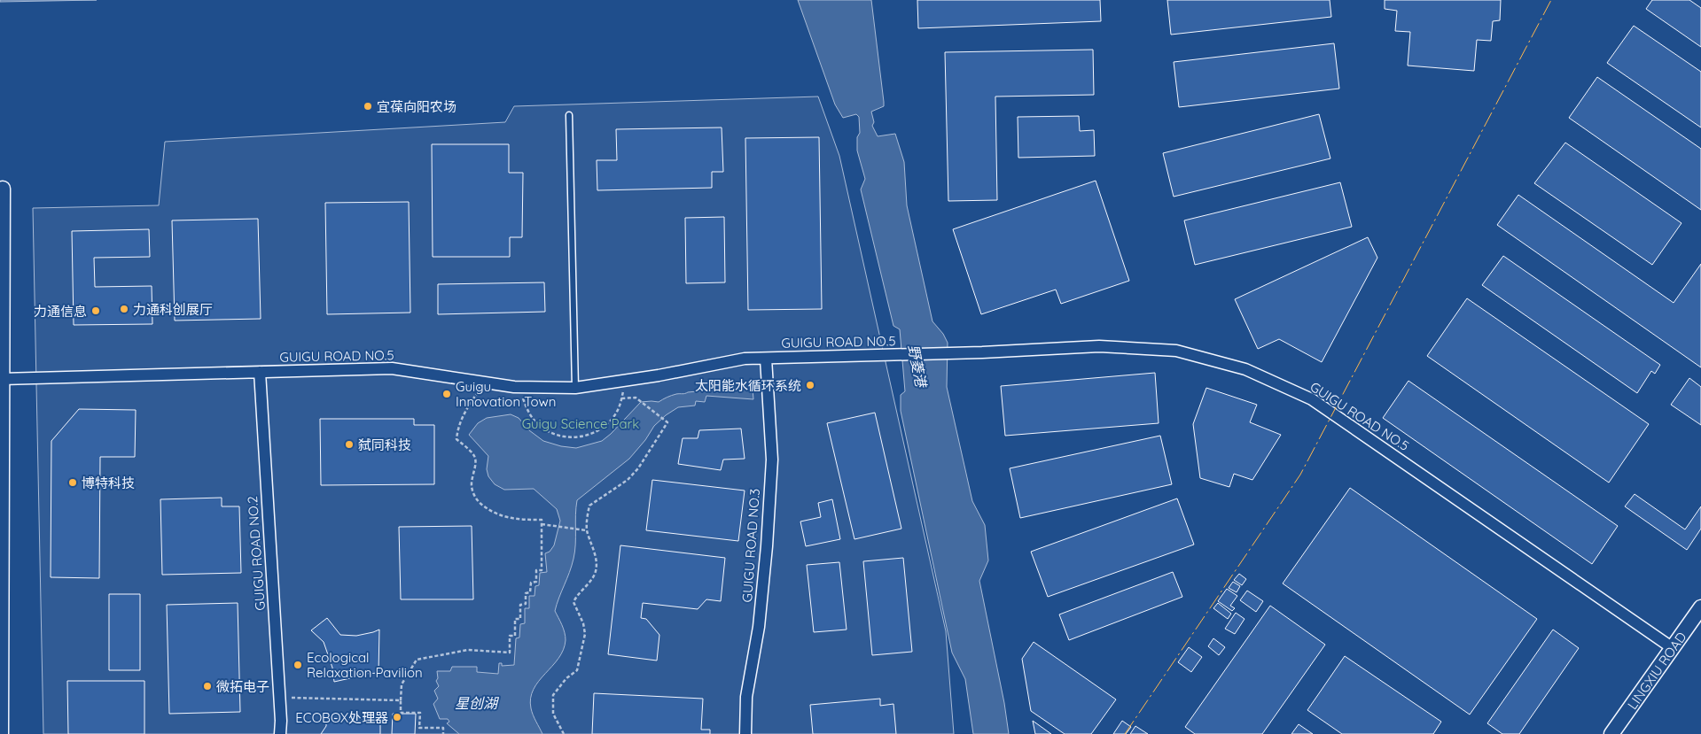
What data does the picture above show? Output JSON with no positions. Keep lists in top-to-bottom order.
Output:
{
  "streets": {
    "street": [
      "GUIGU ROAD NO.5",
      "GUIGU ROAD NO.3",
      "GUIGU ROAD NO.2",
      "LINGXIU ROAD"
    ]
  },
  "crossings": [
    ["GUIGU ROAD NO.5", "GUIGU ROAD NO.3"],
    ["GUIGU ROAD NO.5", "GUIGU ROAD NO.2"],
    ["GUIGU ROAD NO.5", "LINGXIU ROAD"]
  ],
  "water": ["野菱港", "星创湖"],
  "parks": ["Guigu Science Park"],
  "places": [
    "宜葆向阳农场",
    "力通科创展厅",
    "力通信息",
    "太阳能水循环系统",
    "Guigu Innovation Town",
    "弑同科技",
    "博特科技",
    "Ecological Relaxation Pavilion",
    "微拓电子",
    "ECOBOX处理器"
  ]
}
